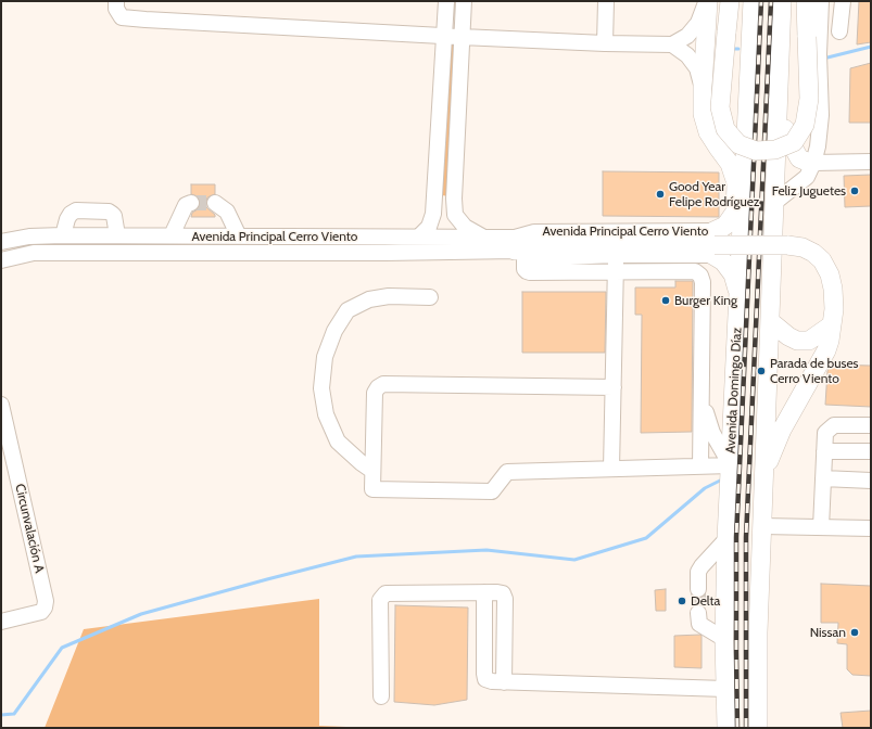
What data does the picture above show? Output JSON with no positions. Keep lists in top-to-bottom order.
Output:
{
  "streets": {
    "main road": ["Avenida Domingo Díaz"],
    "street": ["Avenida Principal Cerro Viento", "Circunvalación A"]
  },
  "places": [
    "Feliz Juguetes",
    "Good Year Felipe Rodríguez",
    "Burger King",
    "Parada de buses Cerro Viento",
    "Delta",
    "Nissan"
  ]
}
